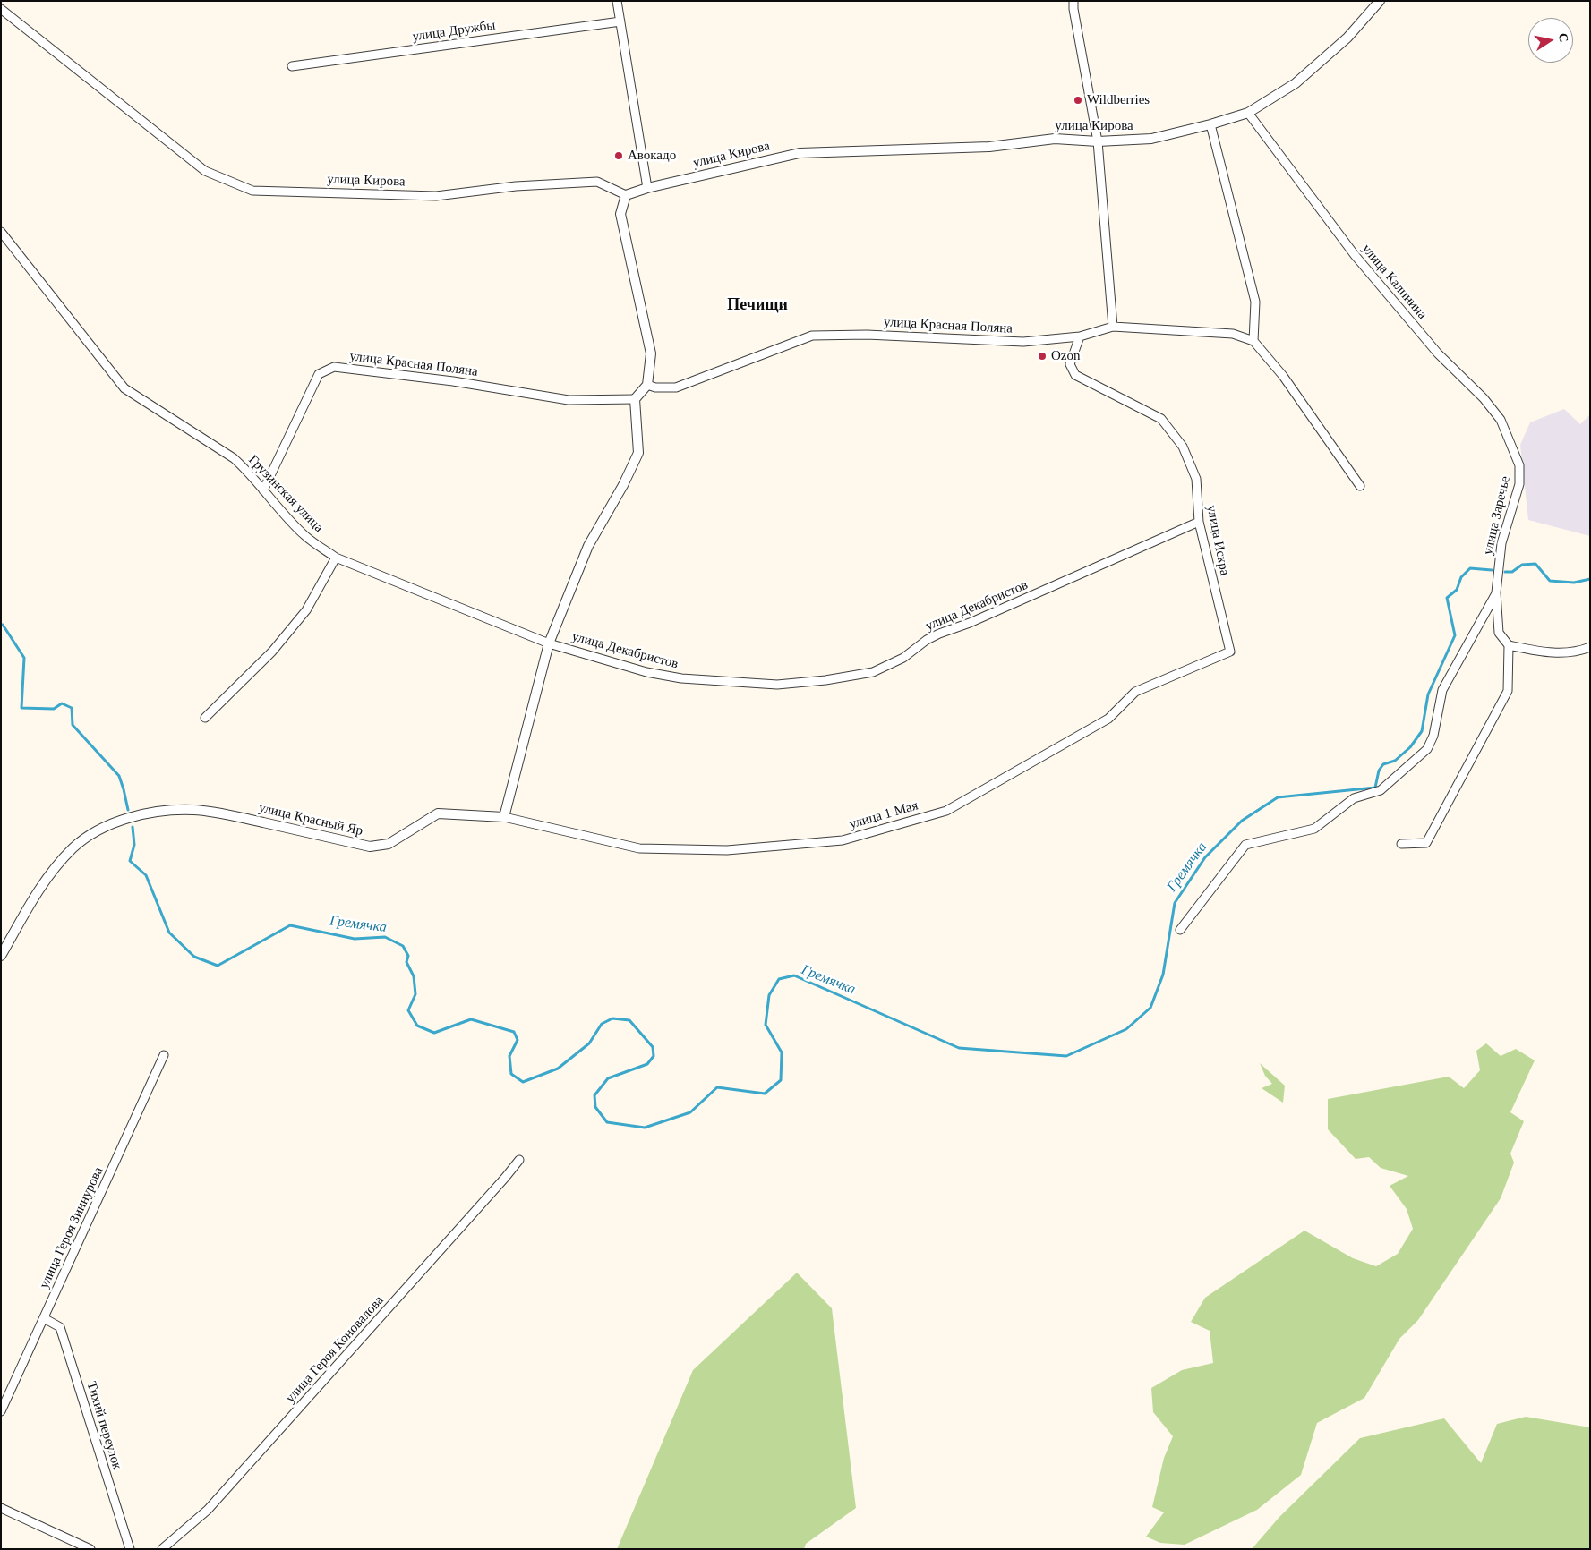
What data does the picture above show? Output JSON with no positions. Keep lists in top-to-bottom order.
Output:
{
  "streets": {
    "street": [
      "улица Дружбы",
      "улица Кирова",
      "улица Калинина",
      "улица Красная Поляна",
      "Грузинская улица",
      "улица Заречье",
      "улица Искра",
      "улица Декабристов",
      "улица 1 Мая",
      "улица Красный Яр",
      "улица Героя Зиннурова",
      "улица Героя Коновалова",
      "Тихий переулок"
    ]
  },
  "crossings": [
    ["улица Кирова", "улица Калинина"],
    ["улица Калинина", "улица Заречье"],
    ["улица Красная Поляна", "Грузинская улица"],
    ["улица Красная Поляна", "улица Искра"],
    ["Грузинская улица", "улица Декабристов"],
    ["улица Искра", "улица Декабристов"],
    ["улица Искра", "улица 1 Мая"],
    ["улица 1 Мая", "улица Красный Яр"],
    ["улица Героя Зиннурова", "Тихий переулок"]
  ],
  "districts": ["Печищи"],
  "water": ["Гремячка"],
  "places": ["Wildberries", "Авокадо", "Ozon"],
  "north": "right"
}
